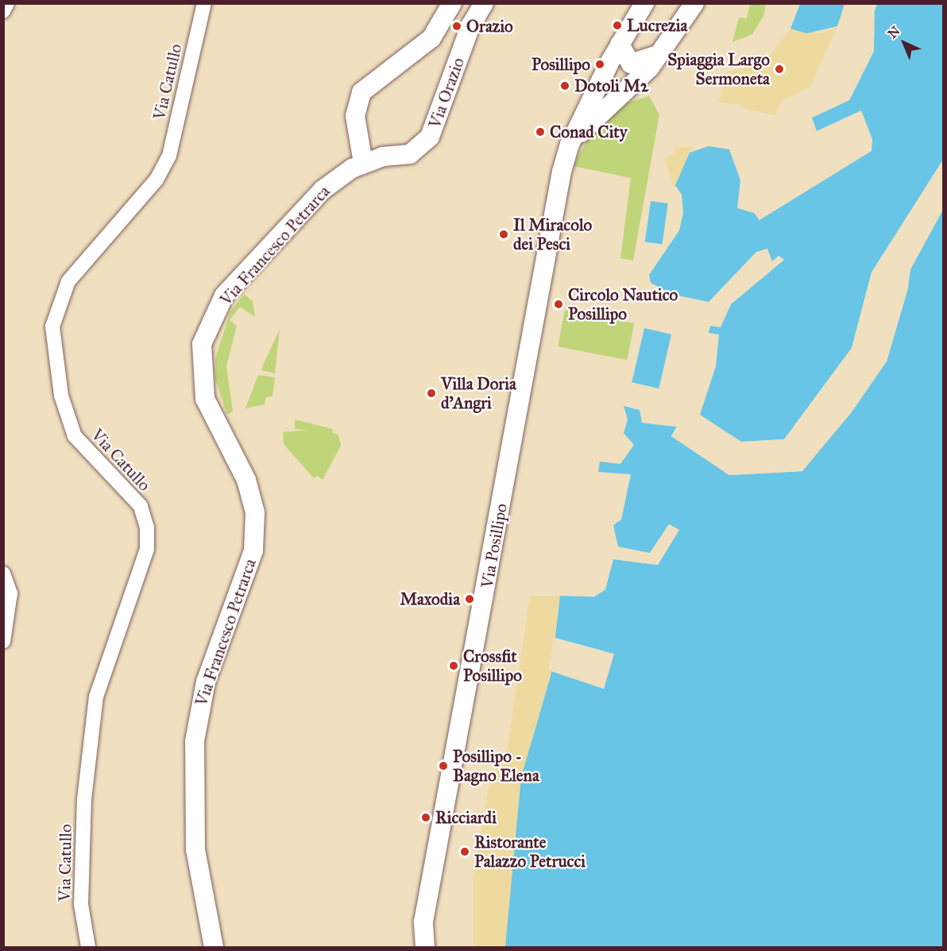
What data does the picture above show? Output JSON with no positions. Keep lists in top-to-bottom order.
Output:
{
  "streets": {
    "street": [
      "Via Catullo",
      "Via Orazio",
      "Via Francesco Petrarca",
      "Via Posillipo"
    ]
  },
  "crossings": [
    ["Via Orazio", "Via Francesco Petrarca"]
  ],
  "places": [
    "Lucrezia",
    "Orazio",
    "Posillipo",
    "Spiaggia Largo Sermoneta",
    "Dotoli M2",
    "Conad City",
    "Il Miracolo dei Pesci",
    "Circolo Nautico Posillipo",
    "Villa Doria d'Angri",
    "Maxodia",
    "Crossfit Posillipo",
    "Posillipo - Bagno Elena",
    "Ricciardi",
    "Ristorante Palazzo Petrucci"
  ],
  "north": "top left"
}
